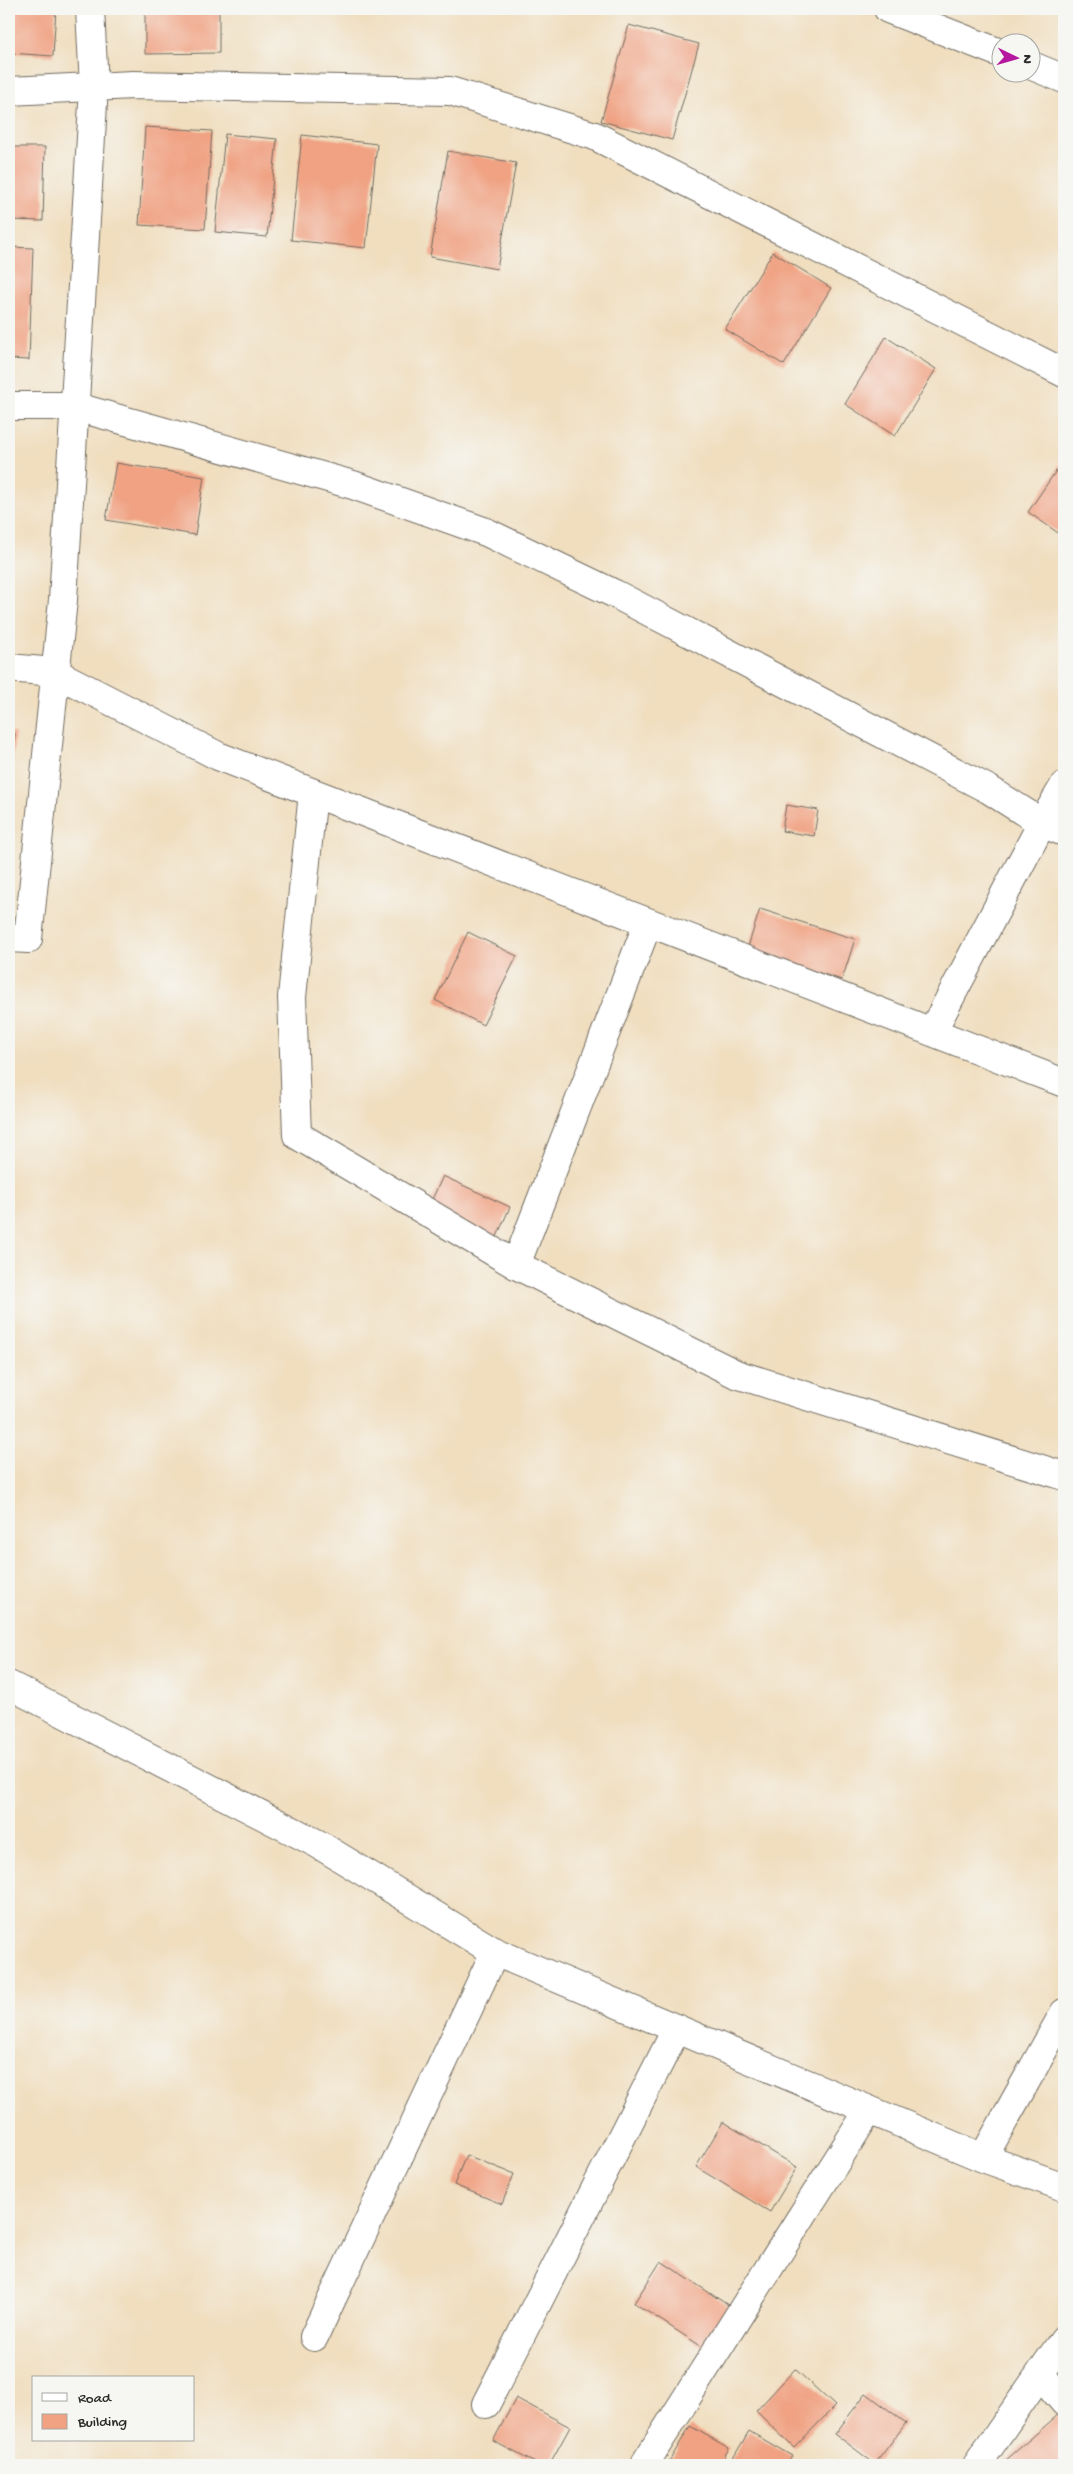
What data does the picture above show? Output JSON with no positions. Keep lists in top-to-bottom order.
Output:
{
  "legend": ["Road", "Building"],
  "north": "right"
}
